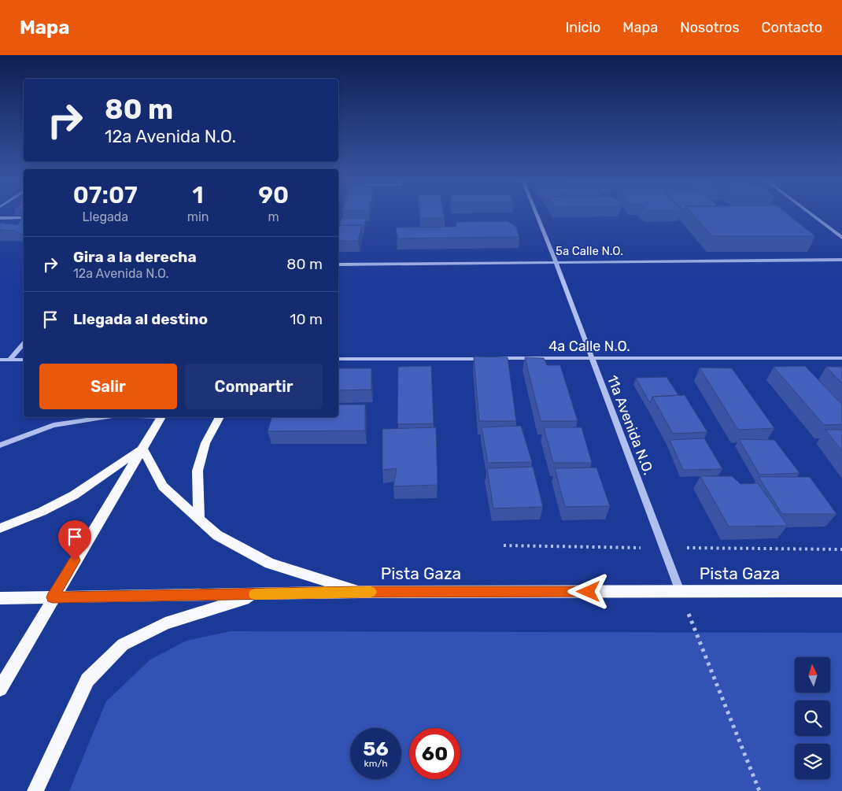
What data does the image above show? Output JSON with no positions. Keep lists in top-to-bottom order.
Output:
{
  "streets": {
    "main road": ["Pista Gaza"],
    "street": ["5a Calle N.O.", "4a Calle N.O.", "11a Avenida N.O."]
  },
  "crossings": [
    ["5a Calle N.O.", "11a Avenida N.O."],
    ["4a Calle N.O.", "11a Avenida N.O."],
    ["11a Avenida N.O.", "Pista Gaza"]
  ],
  "north": "top",
  "page": {
    "header": "Mapa",
    "nav": [
      "Inicio",
      "Mapa",
      "Nosotros",
      "Contacto"
    ],
    "turn": ["80 m", "12a Avenida N.O."],
    "eta": [
      "07:07",
      "Llegada",
      "1",
      "min",
      "90",
      "m"
    ],
    "list": [
      {
        "name": "Gira a la derecha",
        "note": "12a Avenida N.O.",
        "value": "80 m"
      },
      {
        "name": "Llegada al destino",
        "value": "10 m"
      }
    ],
    "buttons": ["Salir", "Compartir"],
    "speed": "56 km/h",
    "limit": "60"
  }
}
